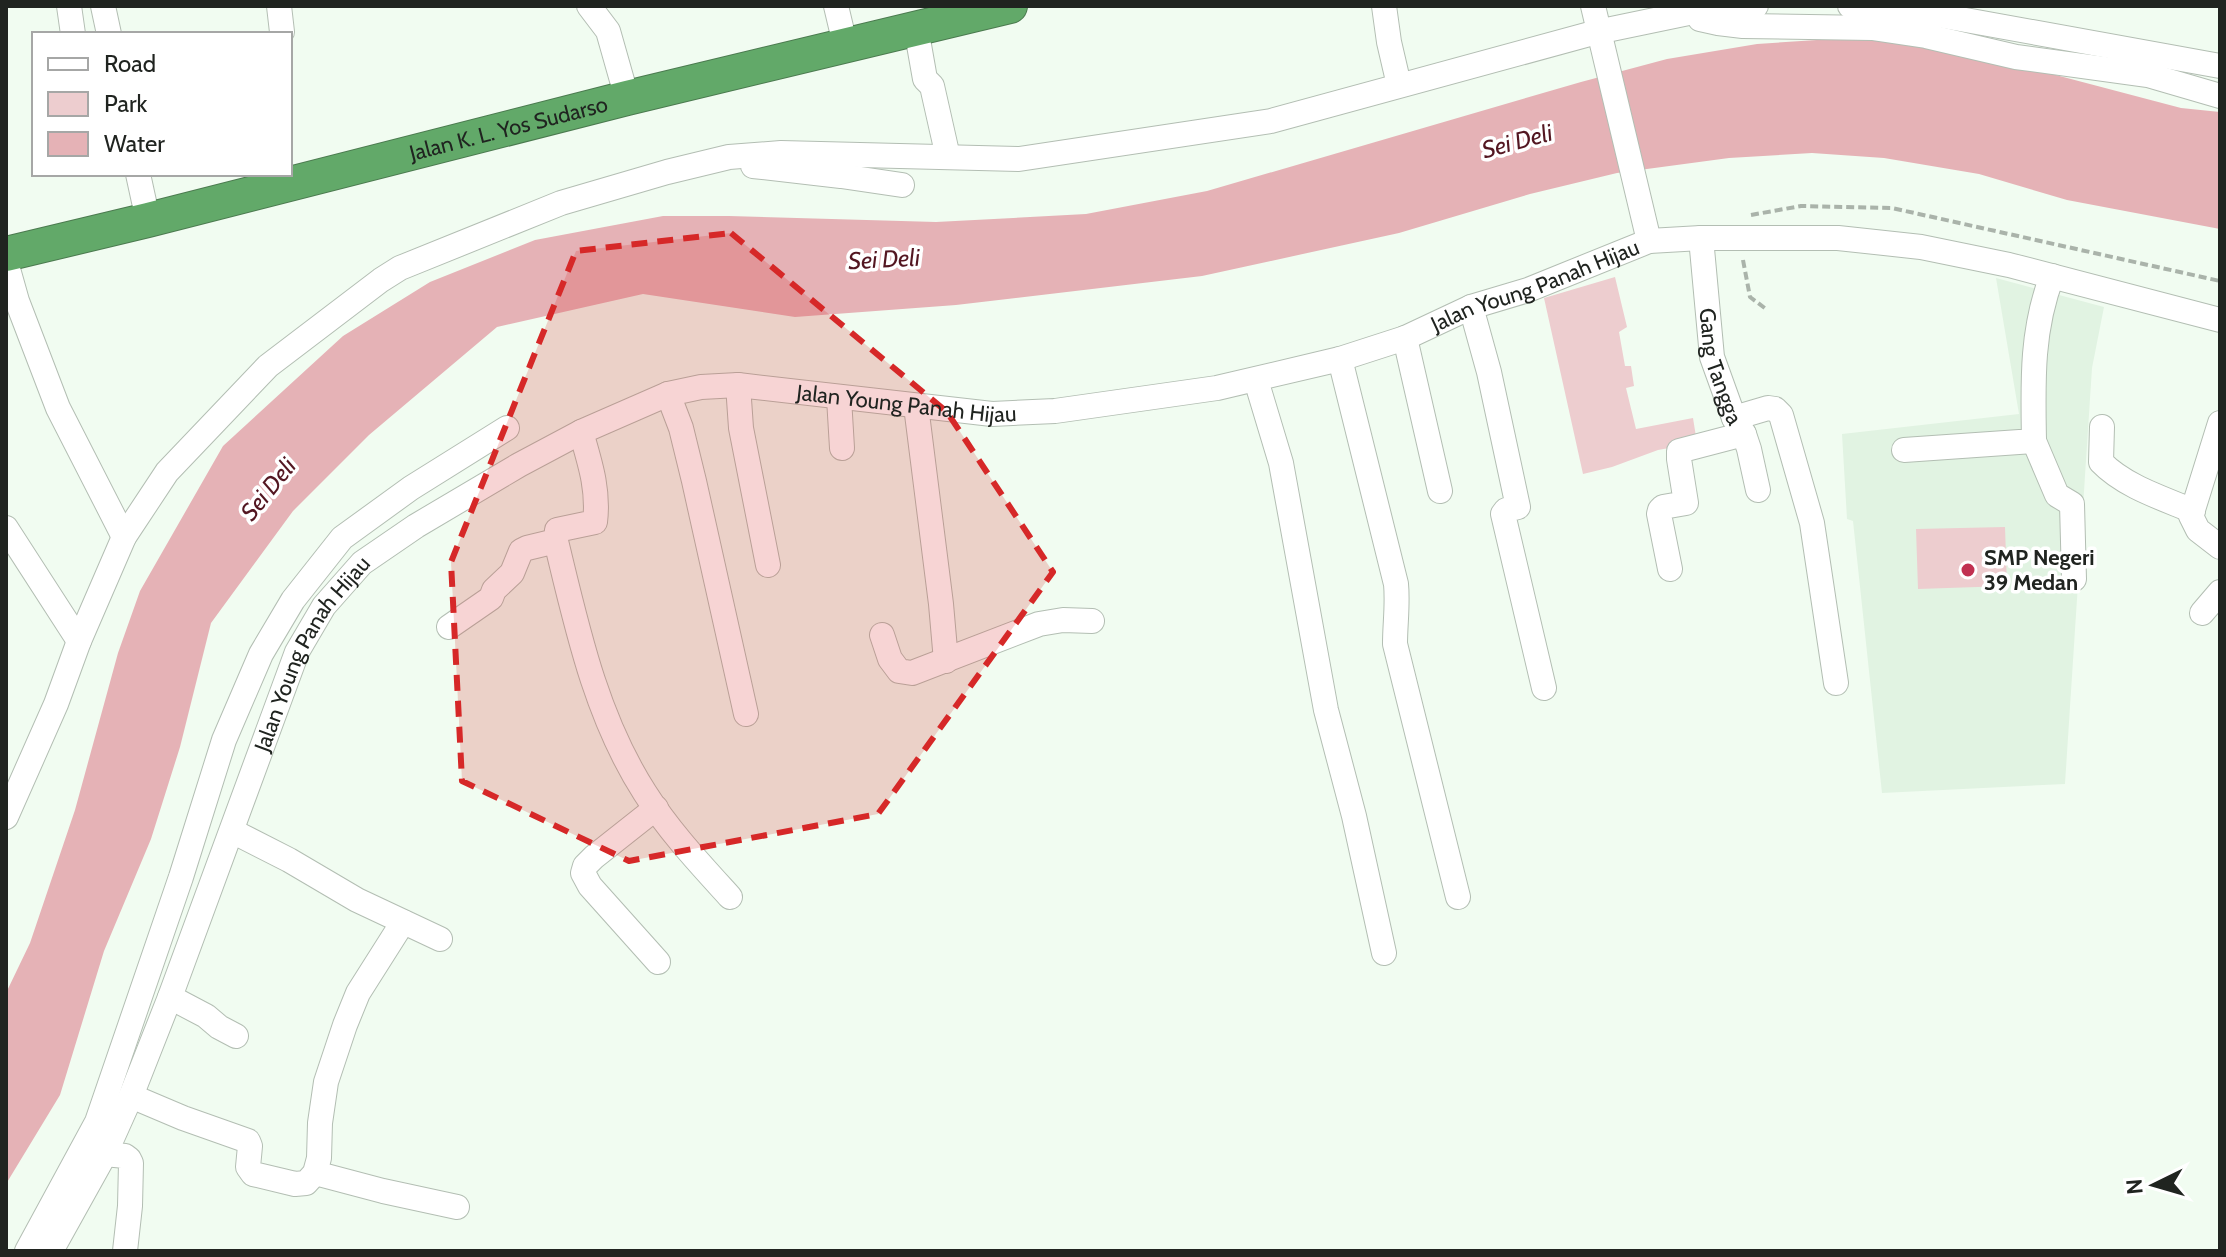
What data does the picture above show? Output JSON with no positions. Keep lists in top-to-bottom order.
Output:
{
  "streets": {
    "highway": ["Jalan K. L. Yos Sudarso"],
    "street": ["Jalan Young Panah Hijau", "Gang Tangga"]
  },
  "crossings": [
    ["Jalan Young Panah Hijau", "Gang Tangga"]
  ],
  "water": ["Sei Deli"],
  "places": ["SMP Negeri 39 Medan"],
  "legend": ["Road", "Park", "Water"],
  "north": "left"
}
